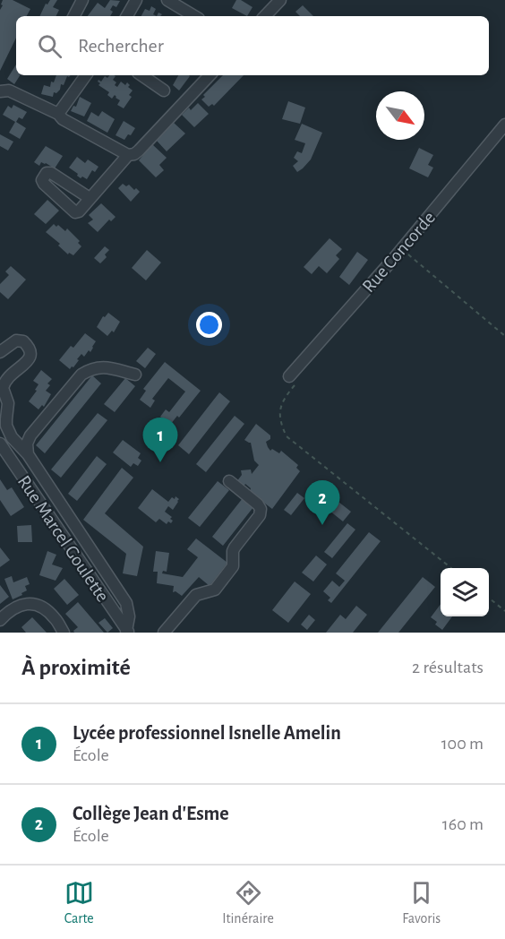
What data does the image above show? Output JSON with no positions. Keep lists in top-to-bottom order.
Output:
{
  "streets": {
    "street": ["Rue Concorde", "Rue Marcel Goulette"]
  },
  "north": "bottom right",
  "page": {
    "search": "Rechercher",
    "pins": ["1", "2"],
    "heading": ["À proximité", "2 résultats"],
    "list": [
      {
        "mark": "1",
        "name": "Lycée professionnel Isnelle Amelin",
        "note": "École",
        "value": "100 m"
      },
      {
        "mark": "2",
        "name": "Collège Jean d'Esme",
        "note": "École",
        "value": "160 m"
      }
    ],
    "nav": ["Carte", "Itinéraire", "Favoris"]
  }
}
